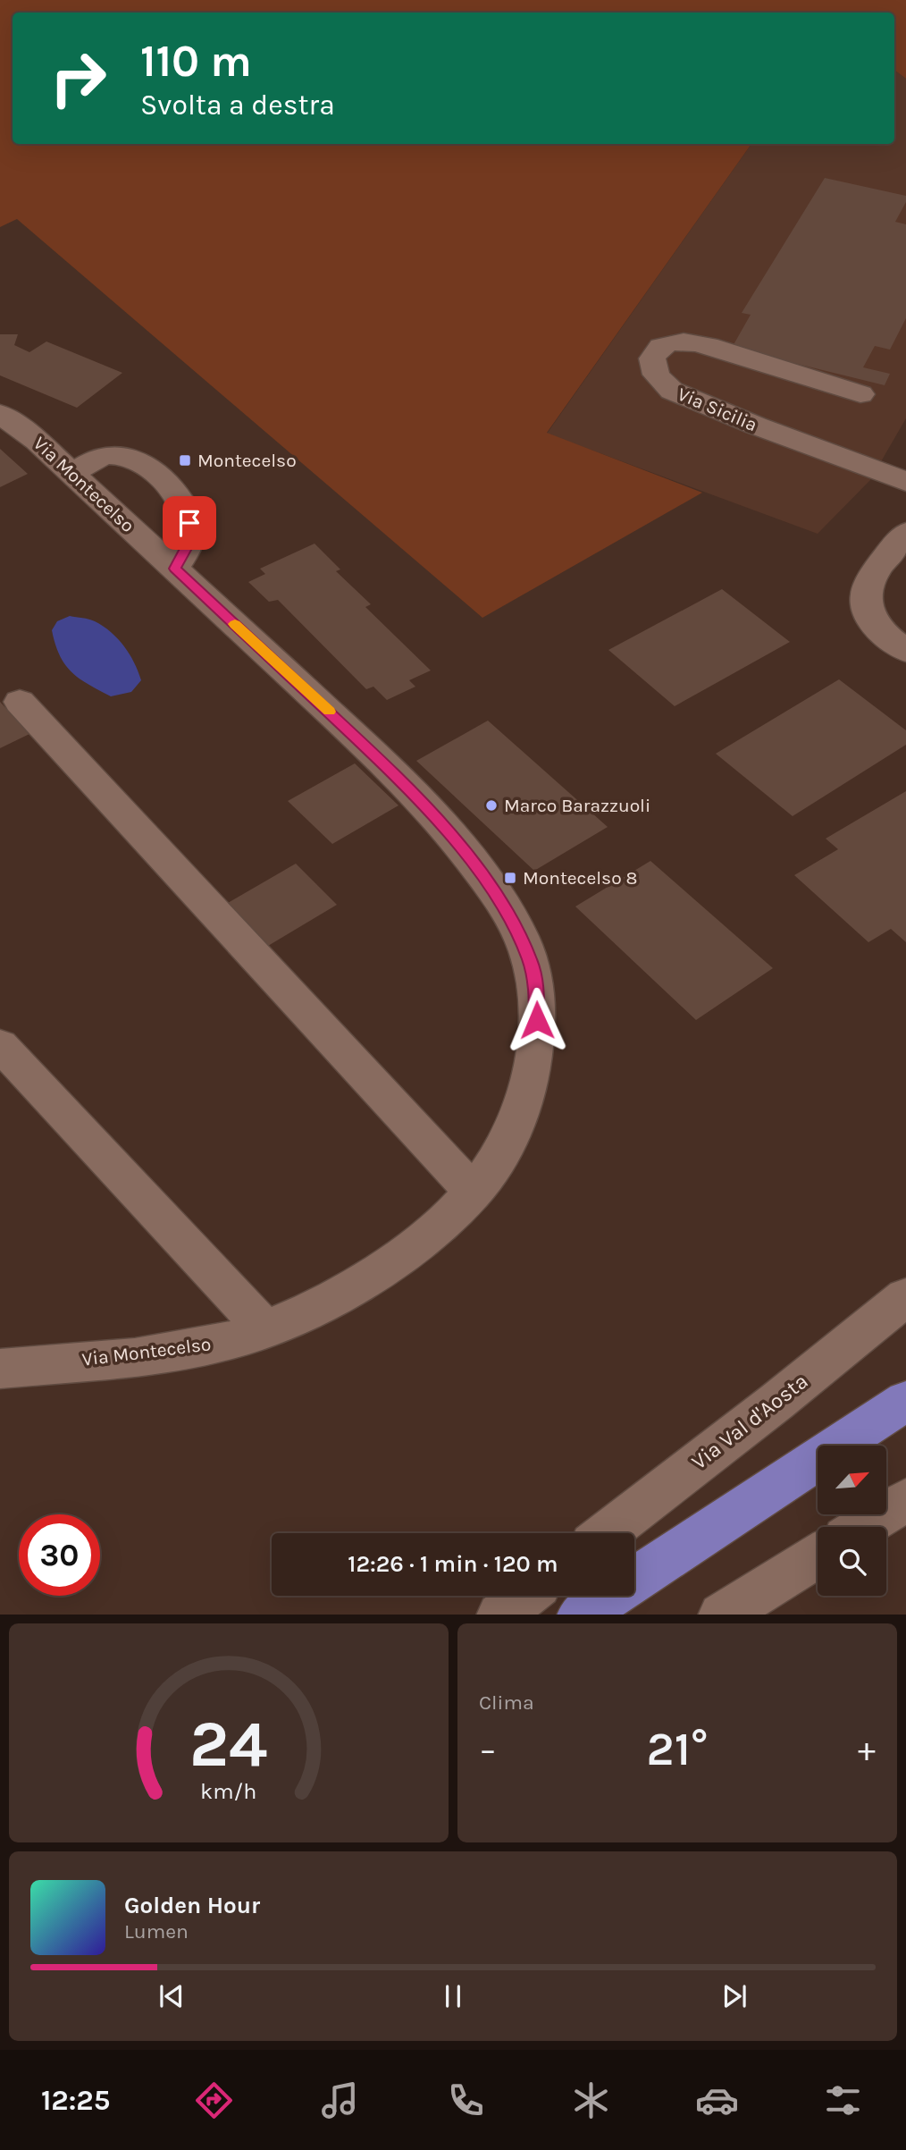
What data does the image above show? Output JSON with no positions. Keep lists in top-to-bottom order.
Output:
{
  "streets": {
    "street": ["Via Sicilia", "Via Montecelso", "Via Val d'Aosta"]
  },
  "places": {
    "transit": ["Montecelso", "Montecelso 8"],
    "other": ["Marco Barazzuoli"]
  },
  "north": "top right",
  "page": {
    "turn": ["110 m", "Svolta a destra"],
    "limit": "30",
    "trip": "12:26 · 1 min · 120 m",
    "tile": "Clima",
    "heat": ["−", "21°", "+"],
    "song": ["Golden Hour", "Lumen"],
    "tabs": "12:25",
    "gauge": ["24", "km/h"]
  }
}
